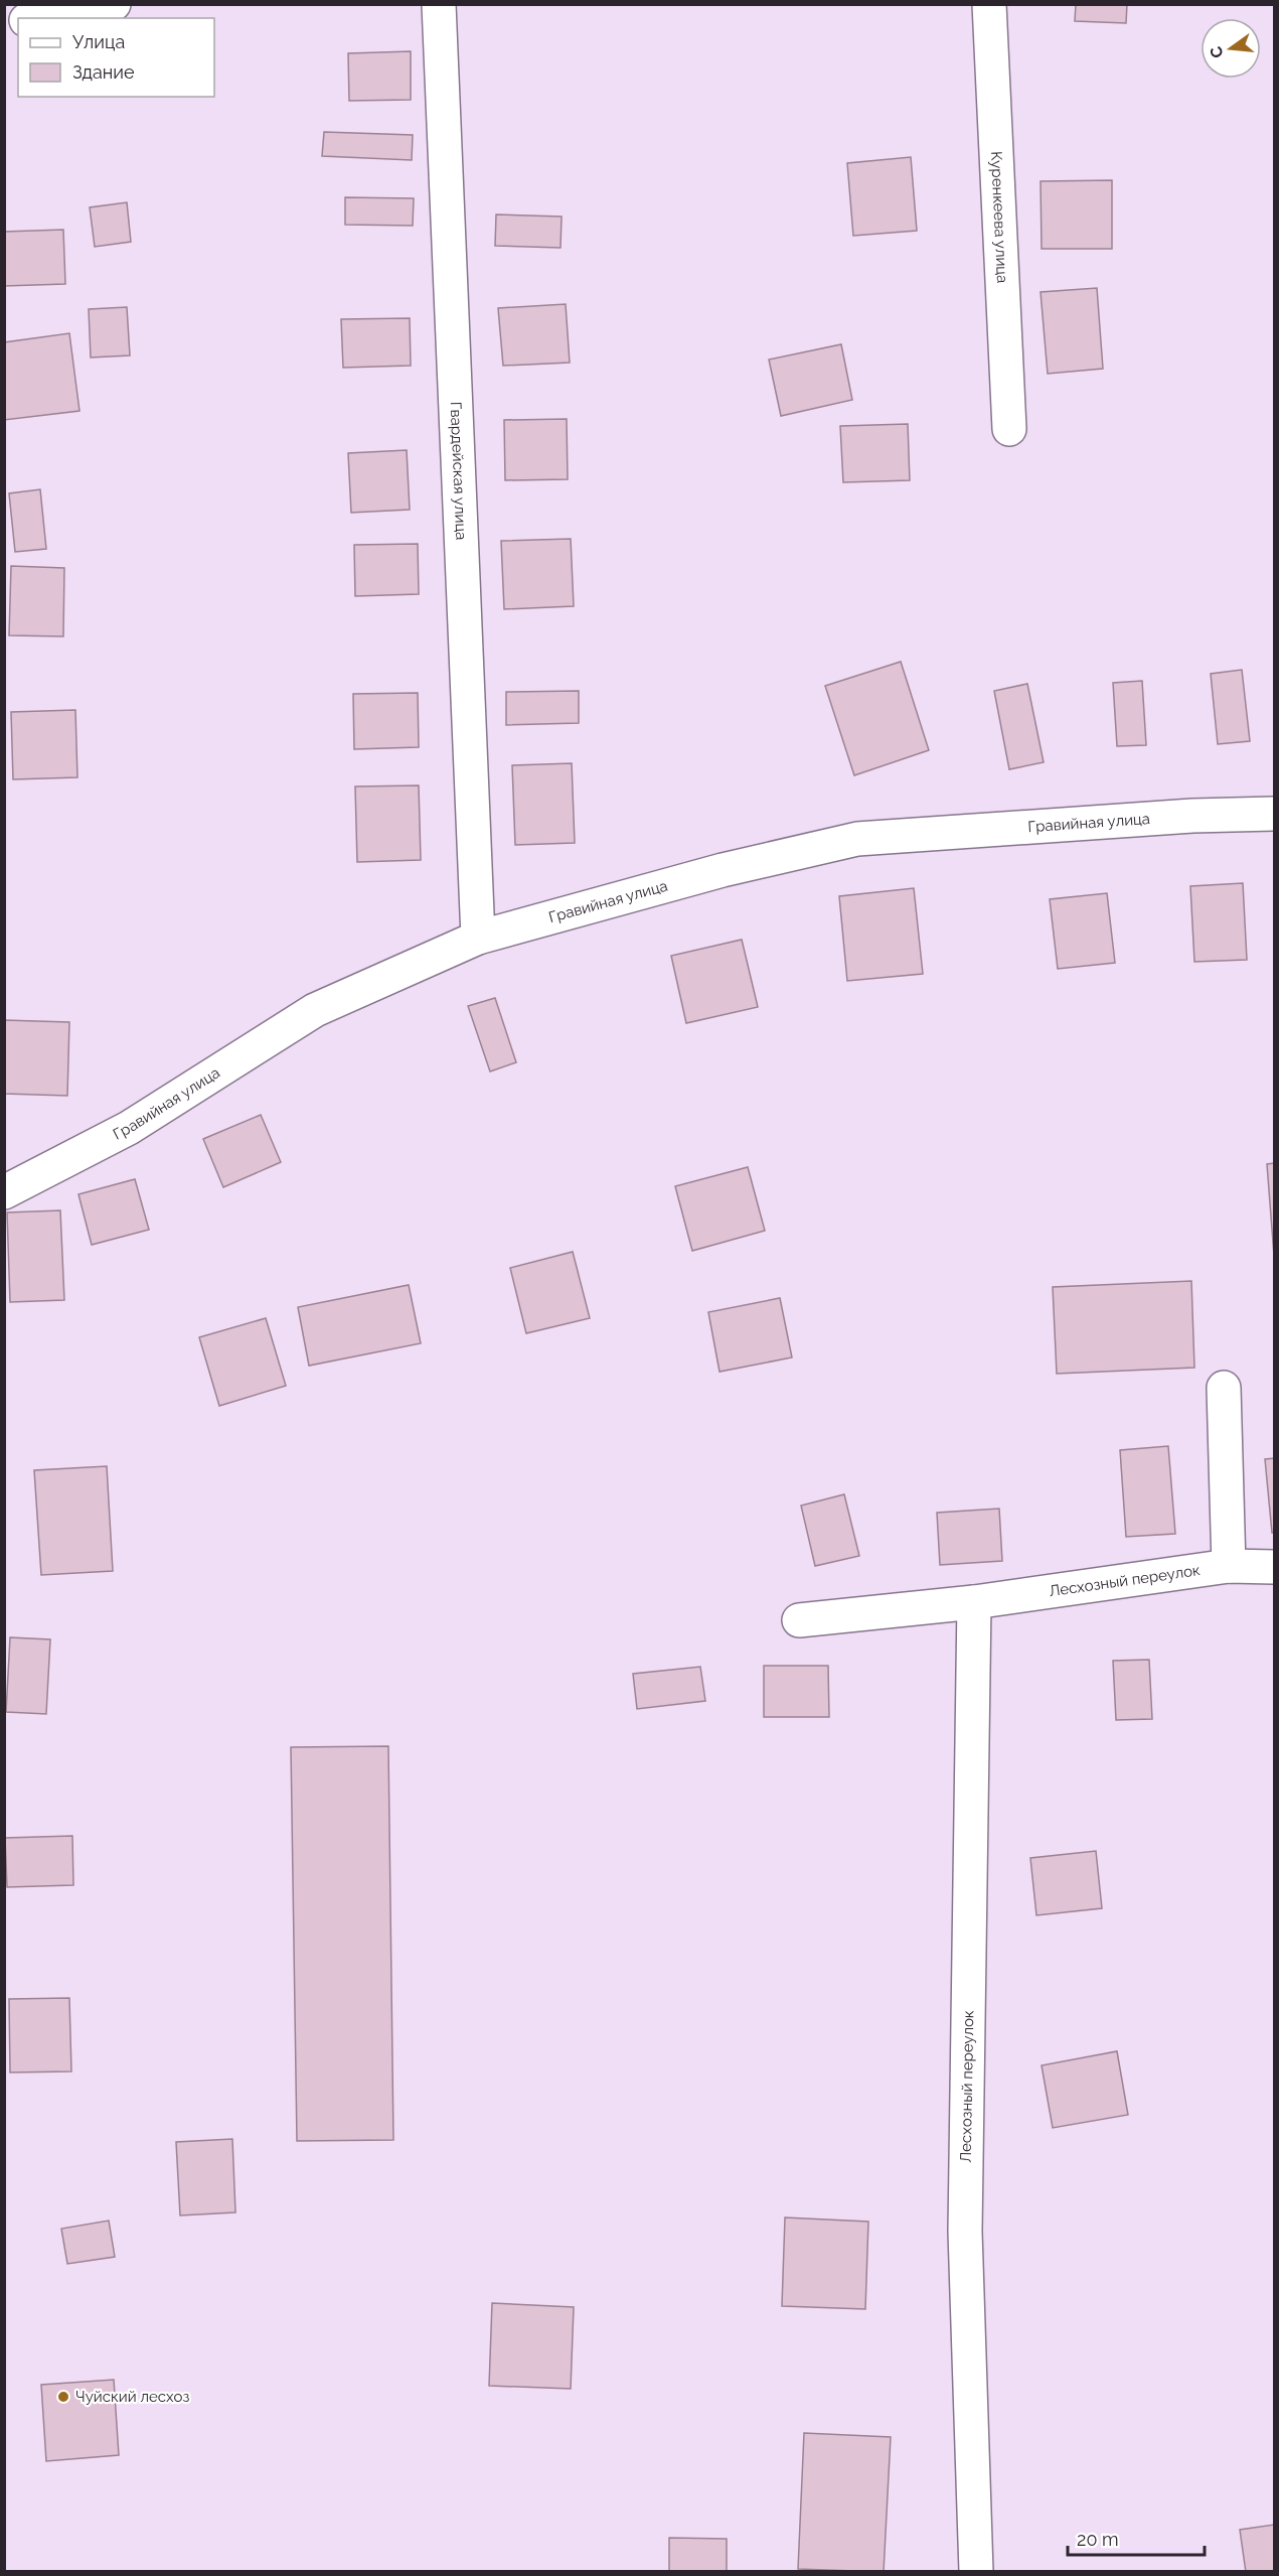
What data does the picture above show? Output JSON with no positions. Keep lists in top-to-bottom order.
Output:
{
  "streets": {
    "street": [
      "Куренкеева улица",
      "Гвардейская улица",
      "Гравийная улица",
      "Лесхозный переулок"
    ]
  },
  "crossings": [
    ["Гвардейская улица", "Гравийная улица"]
  ],
  "places": ["Чуйский лесхоз"],
  "legend": ["Улица", "Здание"],
  "scale_bar": "20 m",
  "north": "left"
}
